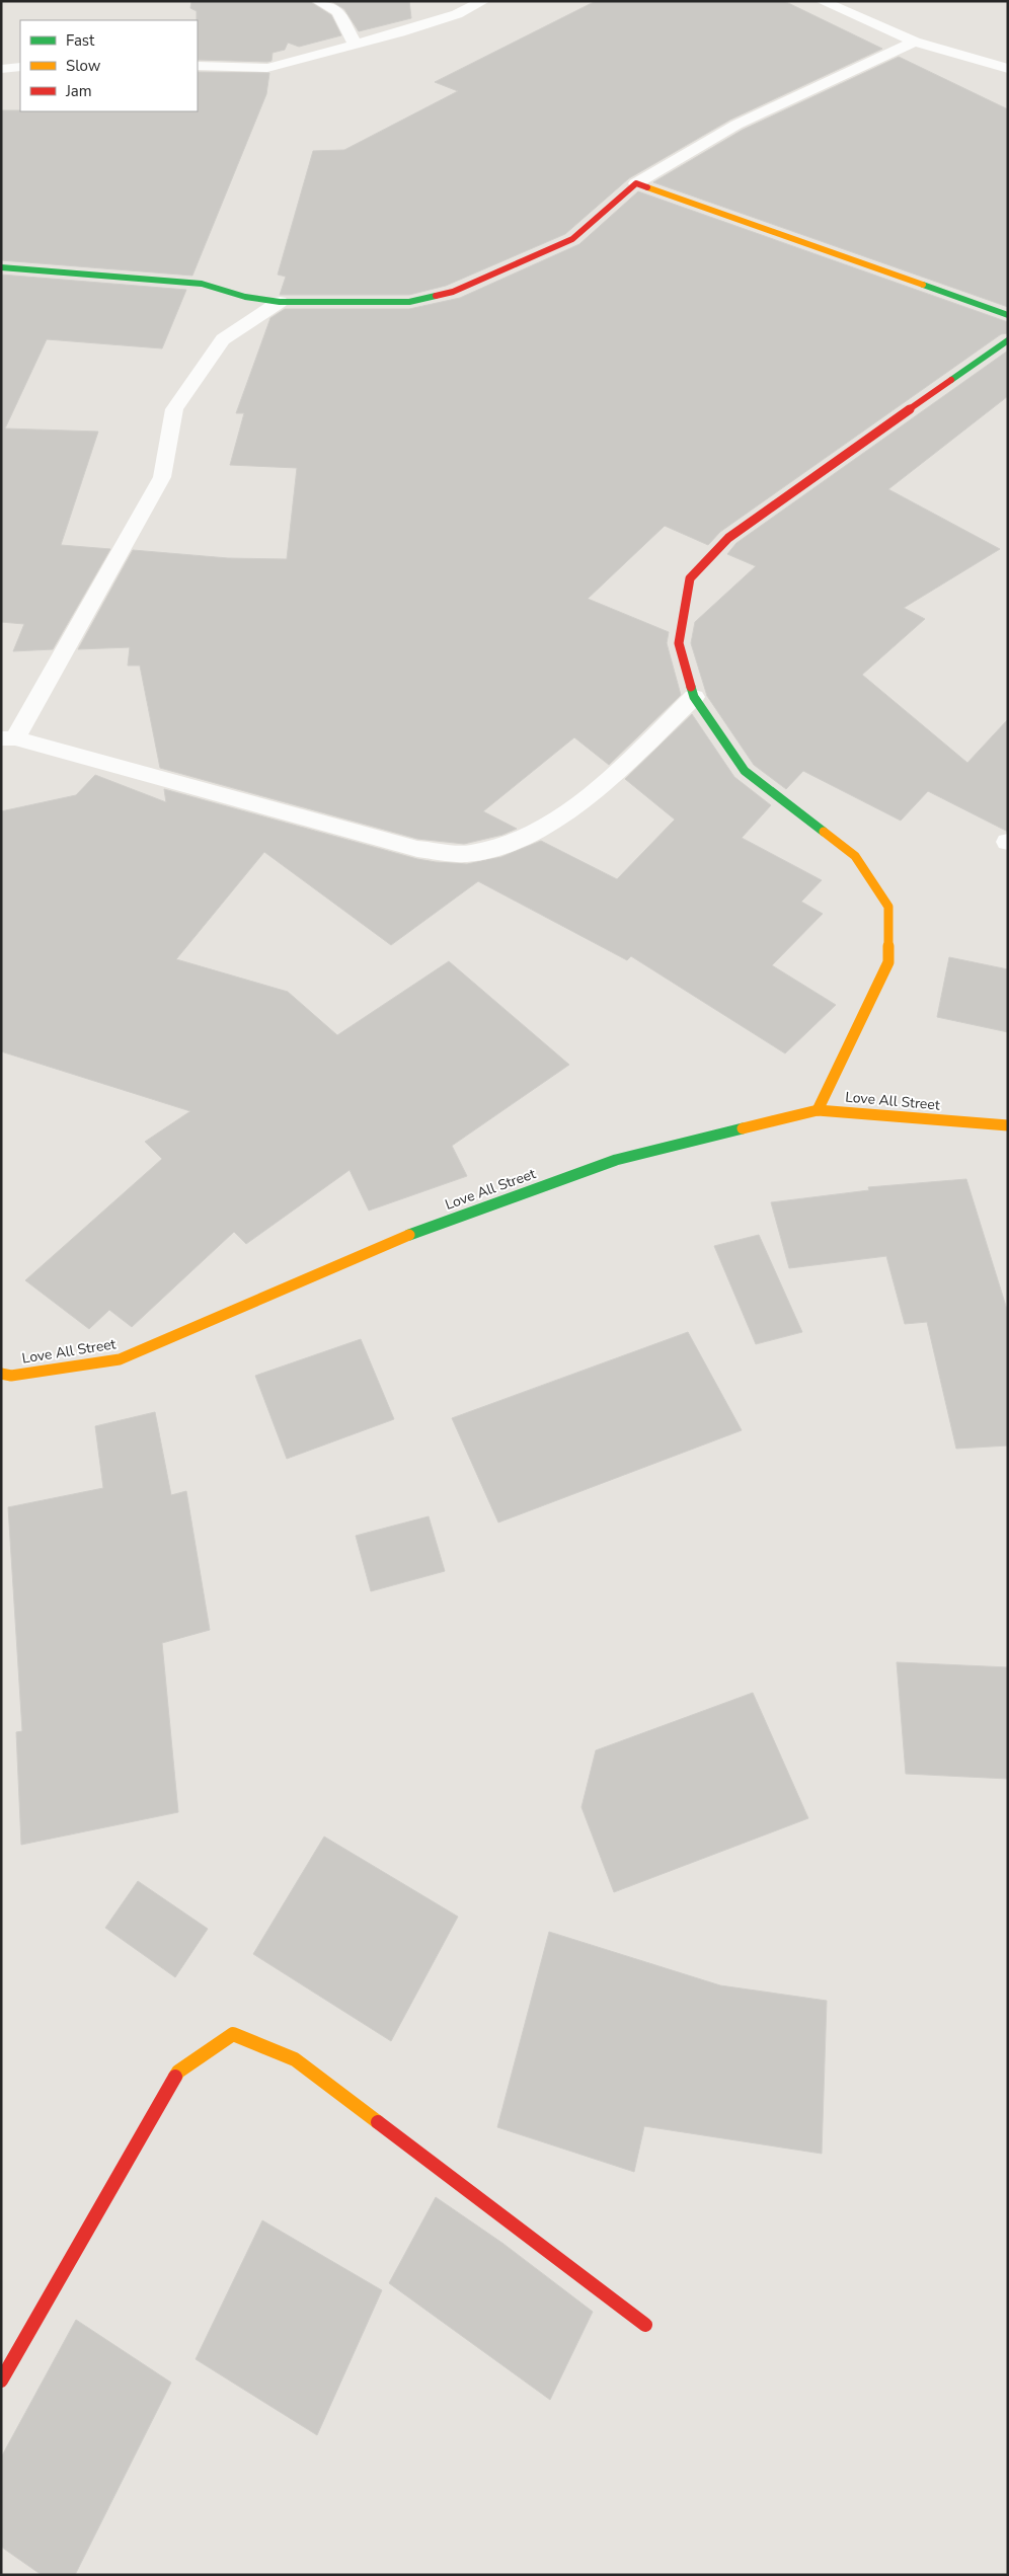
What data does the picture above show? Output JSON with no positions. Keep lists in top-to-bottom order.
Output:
{
  "streets": {
    "street": ["Love All Street"]
  },
  "legend": ["Fast", "Slow", "Jam"]
}
